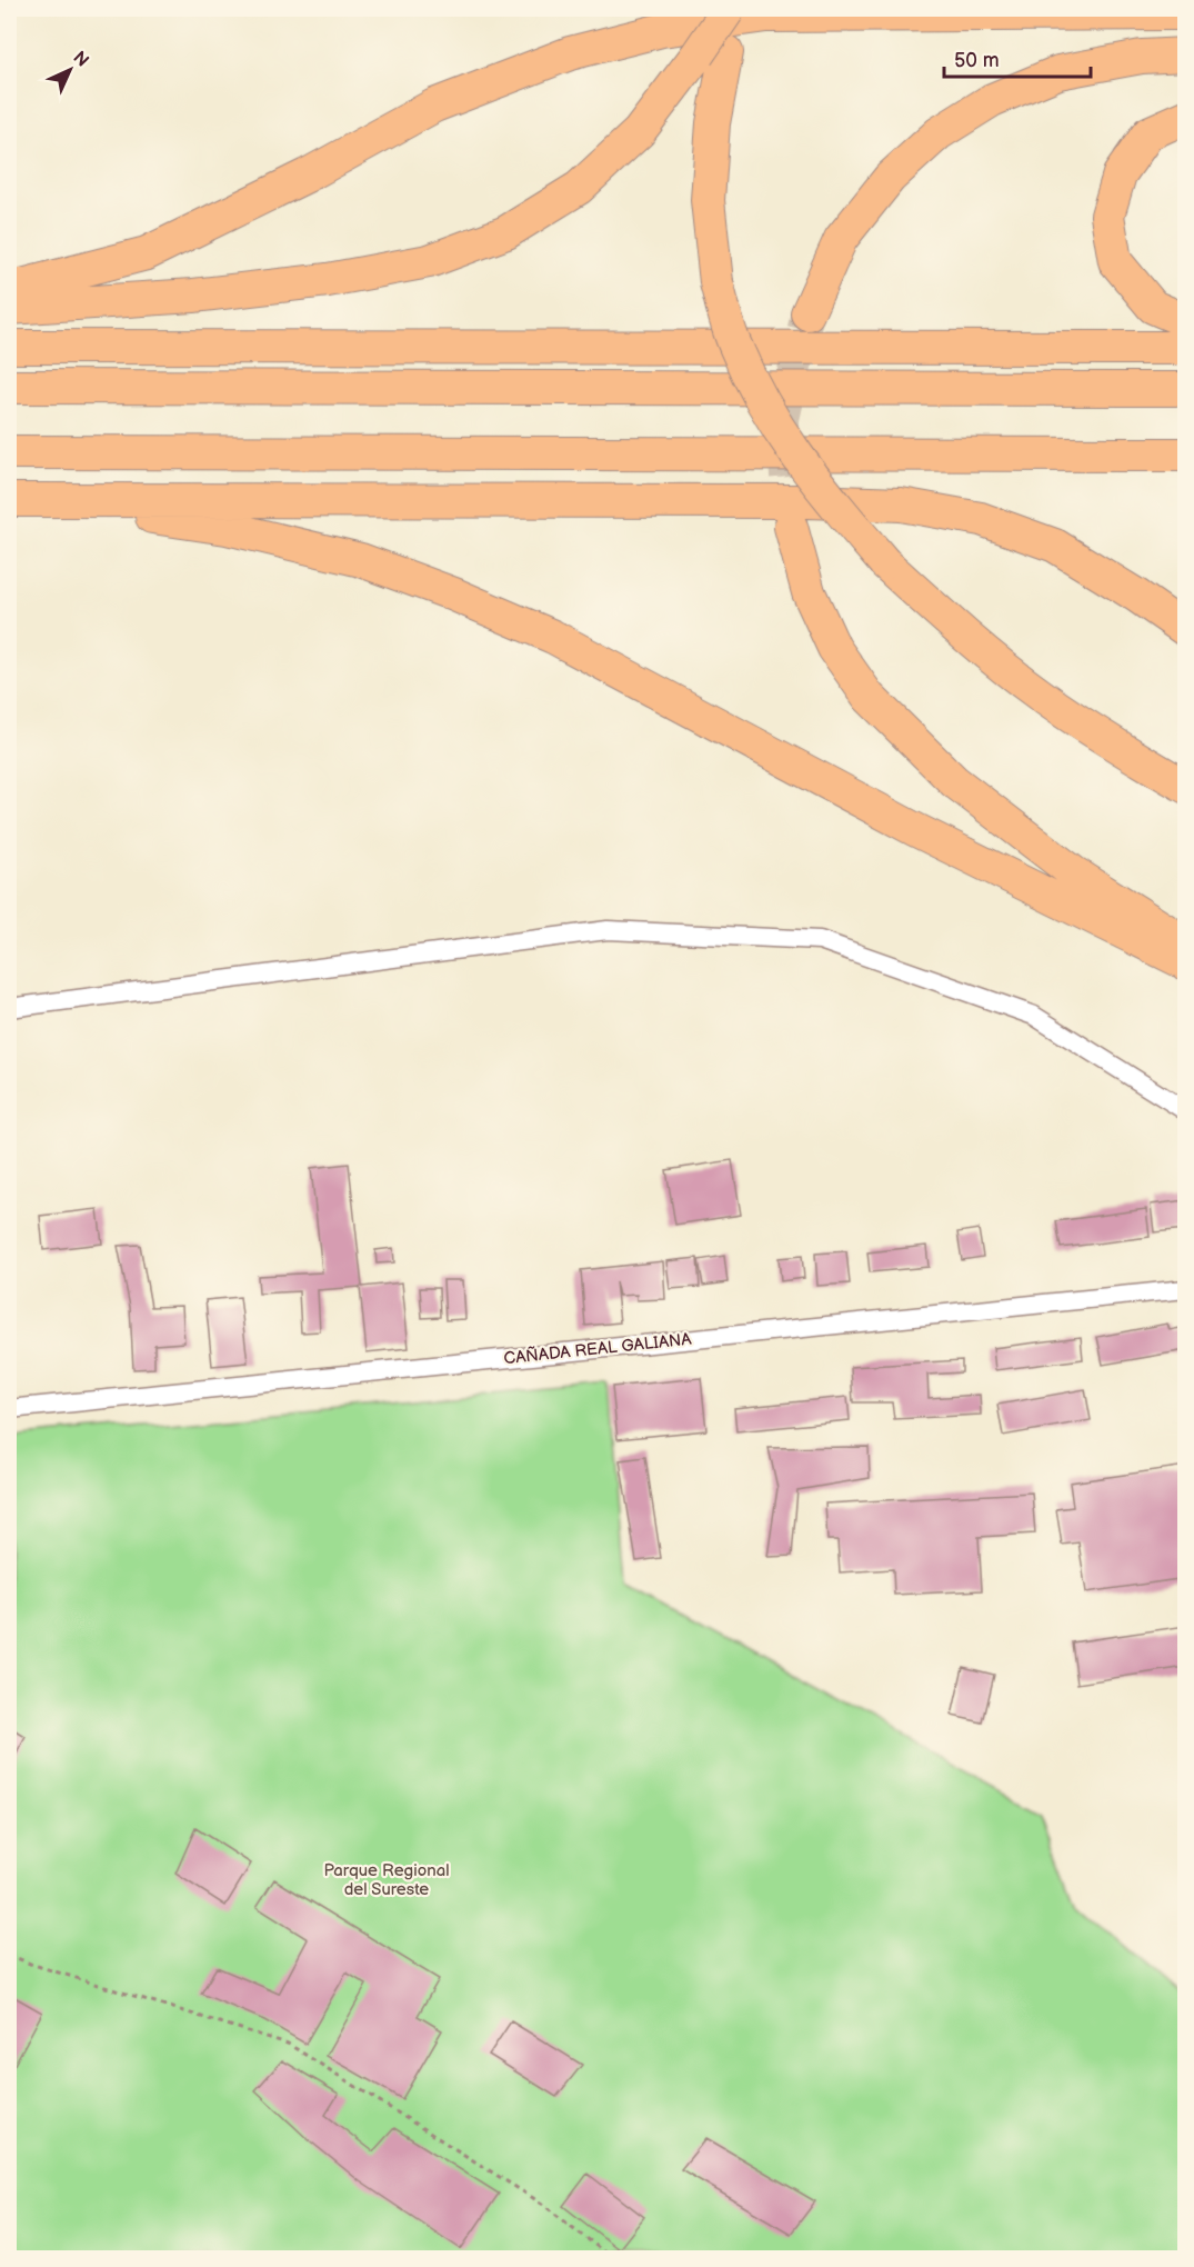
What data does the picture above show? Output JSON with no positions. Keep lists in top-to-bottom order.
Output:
{
  "streets": {
    "street": ["CAÑADA REAL GALIANA"]
  },
  "parks": ["Parque Regional del Sureste"],
  "scale_bar": "50 m",
  "north": "top right"
}
